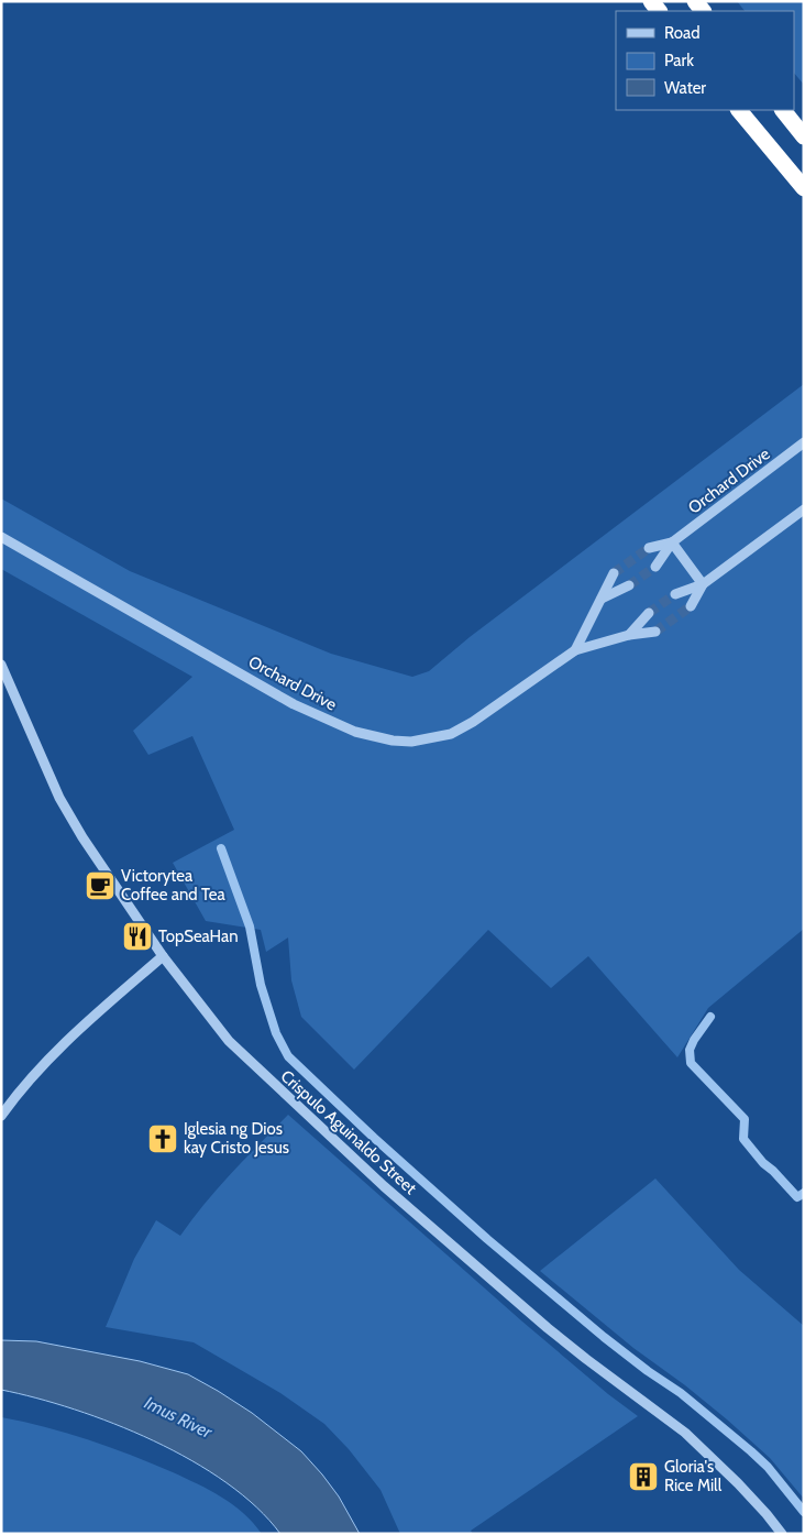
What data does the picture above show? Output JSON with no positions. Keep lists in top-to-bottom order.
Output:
{
  "streets": {
    "street": ["Orchard Drive", "Crispulo Aguinaldo Street"]
  },
  "water": ["Imus River"],
  "places": {
    "cafe": ["Victorytea Coffee and Tea"],
    "restaurant": ["TopSeaHan"],
    "church": ["Iglesia ng Dios kay Cristo Jesus"],
    "building": ["Gloria's Rice Mill"]
  },
  "legend": ["Road", "Park", "Water"]
}
